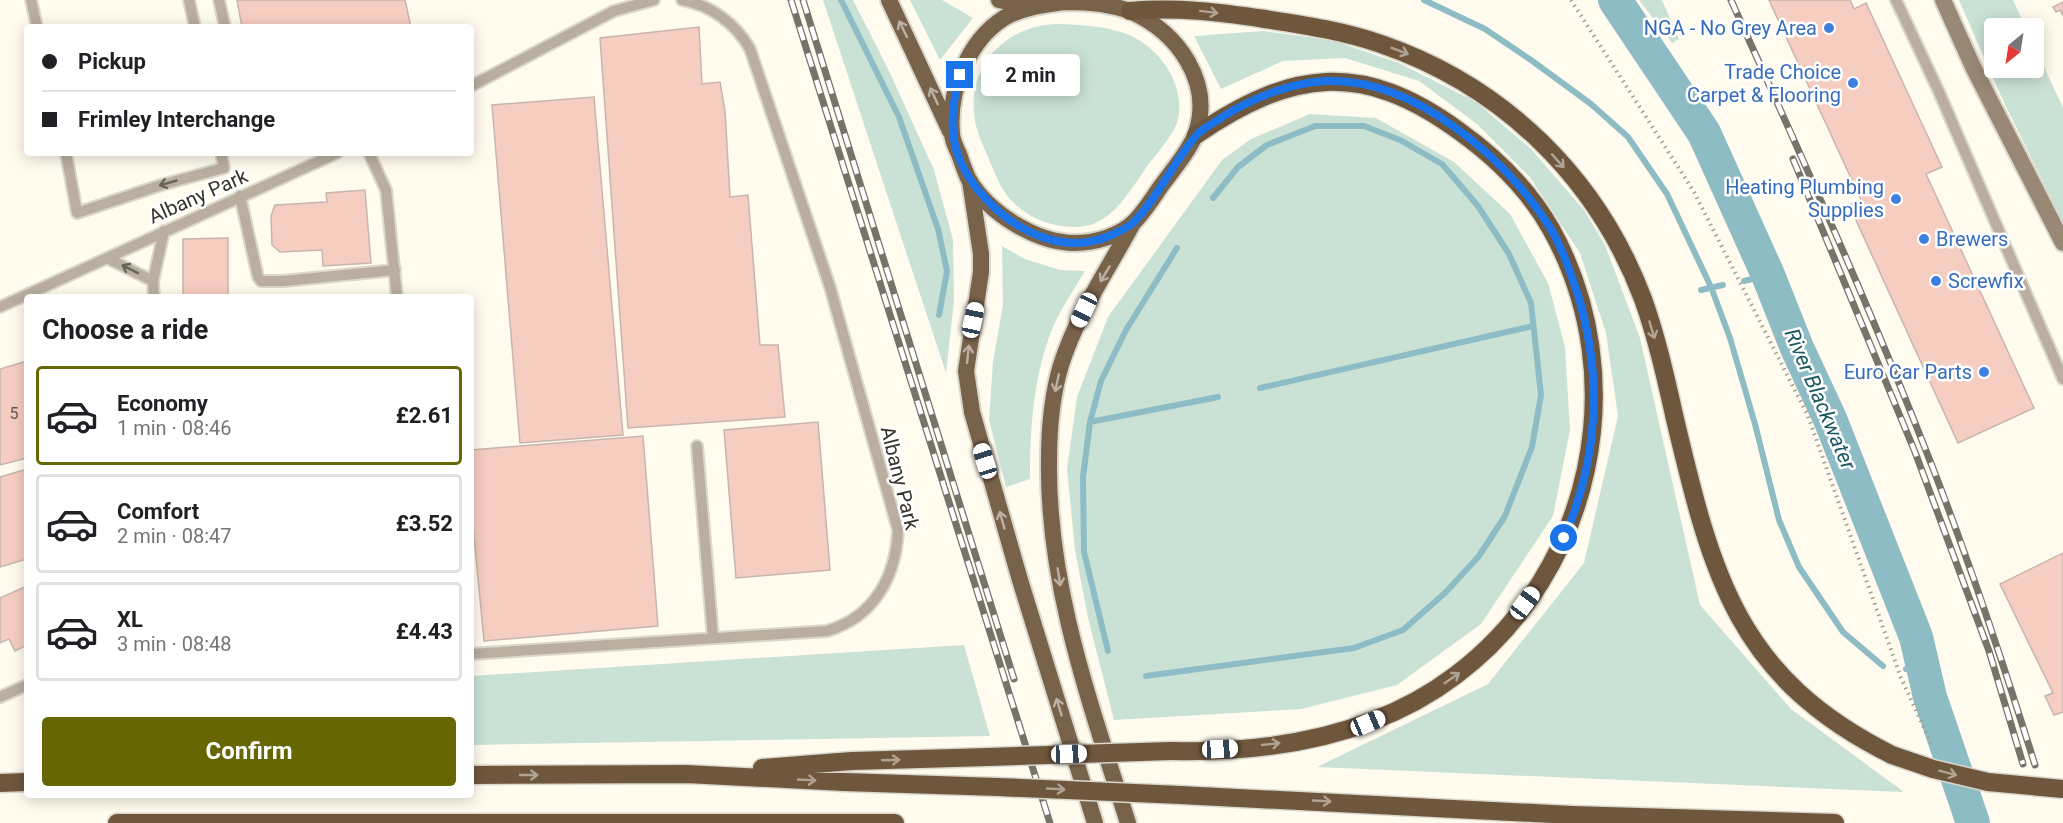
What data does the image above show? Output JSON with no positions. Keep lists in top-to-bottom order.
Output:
{
  "streets": {
    "lane": ["Albany Park"]
  },
  "water": ["River Blackwater"],
  "places": [
    "NGA - No Grey Area",
    "Trade Choice Carpet & Flooring",
    "Heating Plumbing Supplies",
    "Brewers",
    "Screwfix",
    "Euro Car Parts"
  ],
  "house_numbers": ["5"],
  "north": "bottom left",
  "page": {
    "banner": ["Pickup", "Frimley Interchange"],
    "bubble": "2 min",
    "heading": "Choose a ride",
    "list": [
      {
        "name": "Economy",
        "note": "1 min · 08:46",
        "value": "£2.61"
      },
      {
        "name": "Comfort",
        "note": "2 min · 08:47",
        "value": "£3.52"
      },
      {
        "name": "XL",
        "note": "3 min · 08:48",
        "value": "£4.43"
      }
    ],
    "buttons": "Confirm"
  }
}
